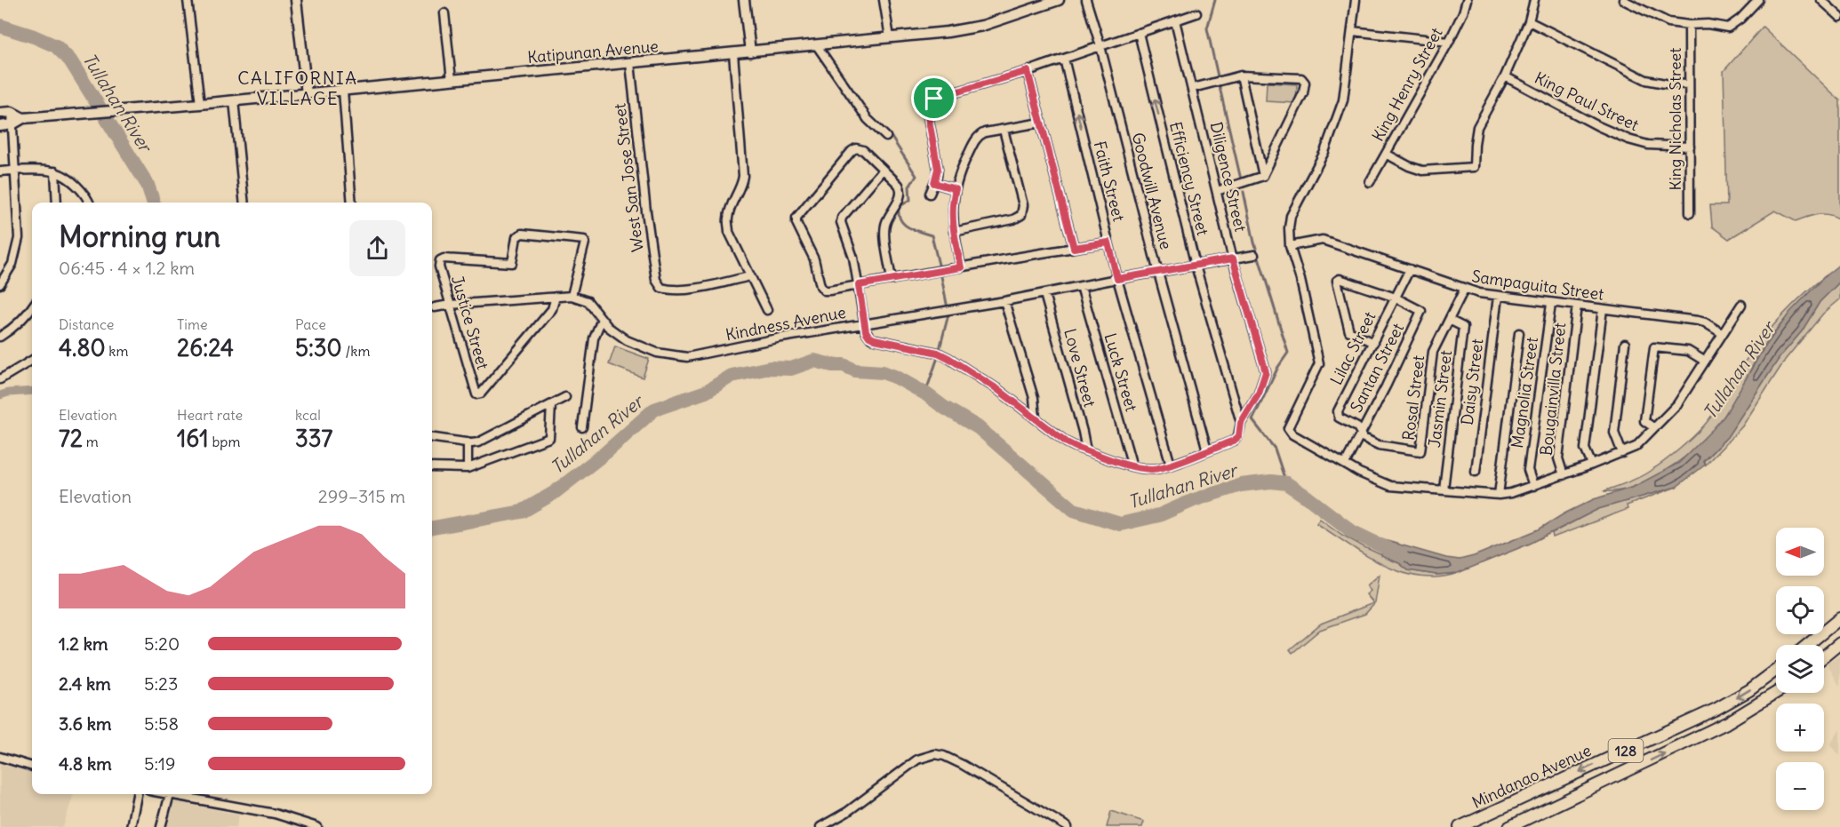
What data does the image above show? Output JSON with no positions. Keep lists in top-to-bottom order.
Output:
{
  "streets": {
    "main road": ["Katipunan Avenue", "128", "Mindanao Avenue"],
    "street": [
      "King Henry Street",
      "King Paul Street",
      "King Nicholas Street",
      "Diligence Street",
      "West San Jose Street",
      "Efficiency Street",
      "Faith Street",
      "Goodwill Avenue",
      "Sampaguita Street",
      "Justice Street",
      "Kindness Avenue",
      "Lilac Street",
      "Love Street",
      "Santan Street",
      "Luck Street",
      "Daisy Street",
      "Bougainvilla Street",
      "Magnolia Street",
      "Rosal Street",
      "Jasmin Street"
    ]
  },
  "crossings": [
    ["Katipunan Avenue", "West San Jose Street"],
    ["King Paul Street", "King Nicholas Street"],
    ["Diligence Street", "Efficiency Street"],
    ["Diligence Street", "Faith Street"],
    ["Diligence Street", "Goodwill Avenue"],
    ["Diligence Street", "Kindness Avenue"],
    ["Diligence Street", "Love Street"],
    ["Diligence Street", "Luck Street"],
    ["Efficiency Street", "Kindness Avenue"],
    ["Faith Street", "Kindness Avenue"],
    ["Goodwill Avenue", "Kindness Avenue"],
    ["Sampaguita Street", "Lilac Street"],
    ["Sampaguita Street", "Daisy Street"],
    ["Sampaguita Street", "Bougainvilla Street"],
    ["Sampaguita Street", "Magnolia Street"],
    ["Sampaguita Street", "Rosal Street"],
    ["Justice Street", "Kindness Avenue"],
    ["Kindness Avenue", "Love Street"],
    ["Kindness Avenue", "Luck Street"],
    ["Lilac Street", "Santan Street"],
    ["Lilac Street", "Rosal Street"],
    ["Santan Street", "Rosal Street"],
    ["Rosal Street", "Jasmin Street"]
  ],
  "one_way": ["Efficiency Street"],
  "districts": ["CALIFORNIA VILLAGE"],
  "water": ["Tullahan River"],
  "north": "left",
  "page": {
    "heading": ["Morning run", "06:45 · 4 × 1.2 km"],
    "stats": [
      ["Distance", "4.80 km"],
      ["Time", "26:24"],
      ["Pace", "5:30 /km"],
      ["Elevation", "72 m"],
      ["Heart rate", "161 bpm"],
      ["kcal", "337"]
    ],
    "chart": ["Elevation", "299–315 m"],
    "map_buttons": ["+", "−"],
    "list": [
      {
        "name": "1.2 km",
        "note": "5:20"
      },
      {
        "name": "2.4 km",
        "note": "5:23"
      },
      {
        "name": "3.6 km",
        "note": "5:58"
      },
      {
        "name": "4.8 km",
        "note": "5:19"
      }
    ]
  }
}
